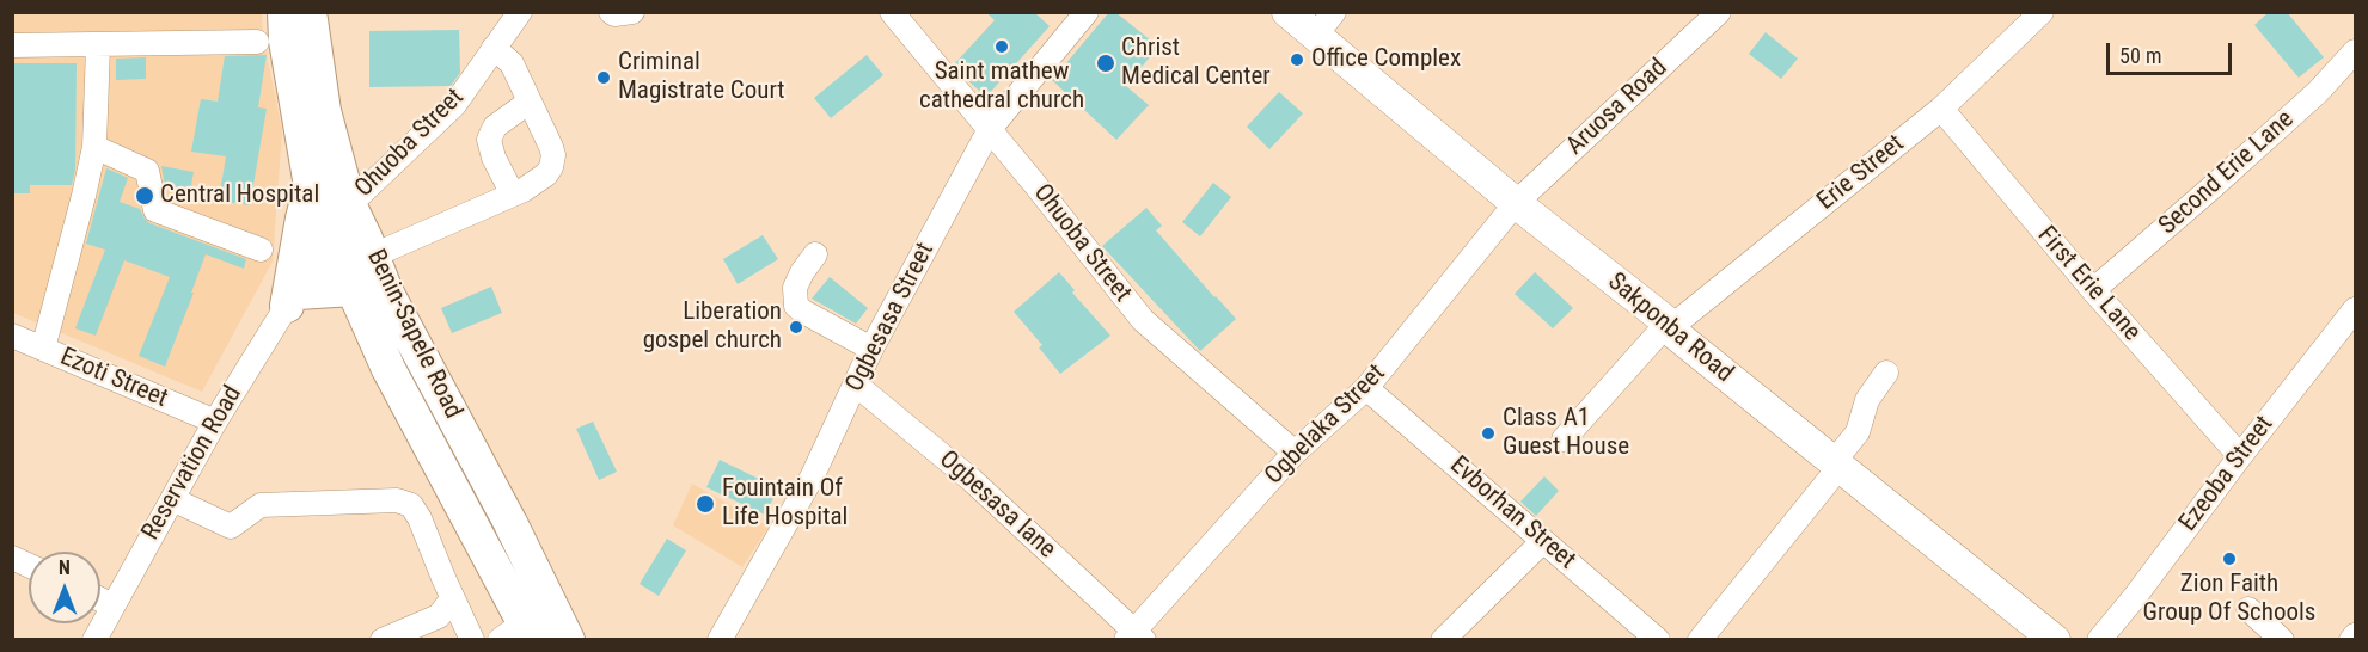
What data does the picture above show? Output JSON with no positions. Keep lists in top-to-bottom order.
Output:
{
  "streets": {
    "highway": ["Benin-Sapele Road"],
    "main road": ["Sakponba Road"],
    "street": [
      "Aruosa Road",
      "Ohuoba Street",
      "Erie Street",
      "Second Erie Lane",
      "First Erie Lane",
      "Ogbesasa Street",
      "Ezoti Street",
      "Ogbelaka Street",
      "Reservation Road",
      "Ezeoba Street",
      "Ogbesasa lane",
      "Evborhan Street"
    ]
  },
  "crossings": [
    ["Aruosa Road", "Sakponba Road"],
    ["Aruosa Road", "Ogbelaka Street"],
    ["Ohuoba Street", "Ogbesasa Street"],
    ["Ohuoba Street", "Benin-Sapele Road"],
    ["Ohuoba Street", "Ogbelaka Street"],
    ["Ohuoba Street", "Reservation Road"],
    ["Erie Street", "First Erie Lane"],
    ["Erie Street", "Sakponba Road"],
    ["Second Erie Lane", "First Erie Lane"],
    ["First Erie Lane", "Ezeoba Street"],
    ["Ogbesasa Street", "Ogbesasa lane"],
    ["Sakponba Road", "Ogbelaka Street"],
    ["Benin-Sapele Road", "Reservation Road"],
    ["Ezoti Street", "Reservation Road"],
    ["Ogbelaka Street", "Ogbesasa lane"],
    ["Ogbelaka Street", "Evborhan Street"]
  ],
  "places": [
    "Saint mathew cathedral church",
    "Office Complex",
    "Christ Medical Center",
    "Criminal Magistrate Court",
    "Central Hospital",
    "Liberation gospel church",
    "Class A1 Guest House",
    "Fouintain Of Life Hospital",
    "Zion Faith Group Of Schools"
  ],
  "scale_bar": "50 m",
  "north": "top"
}
